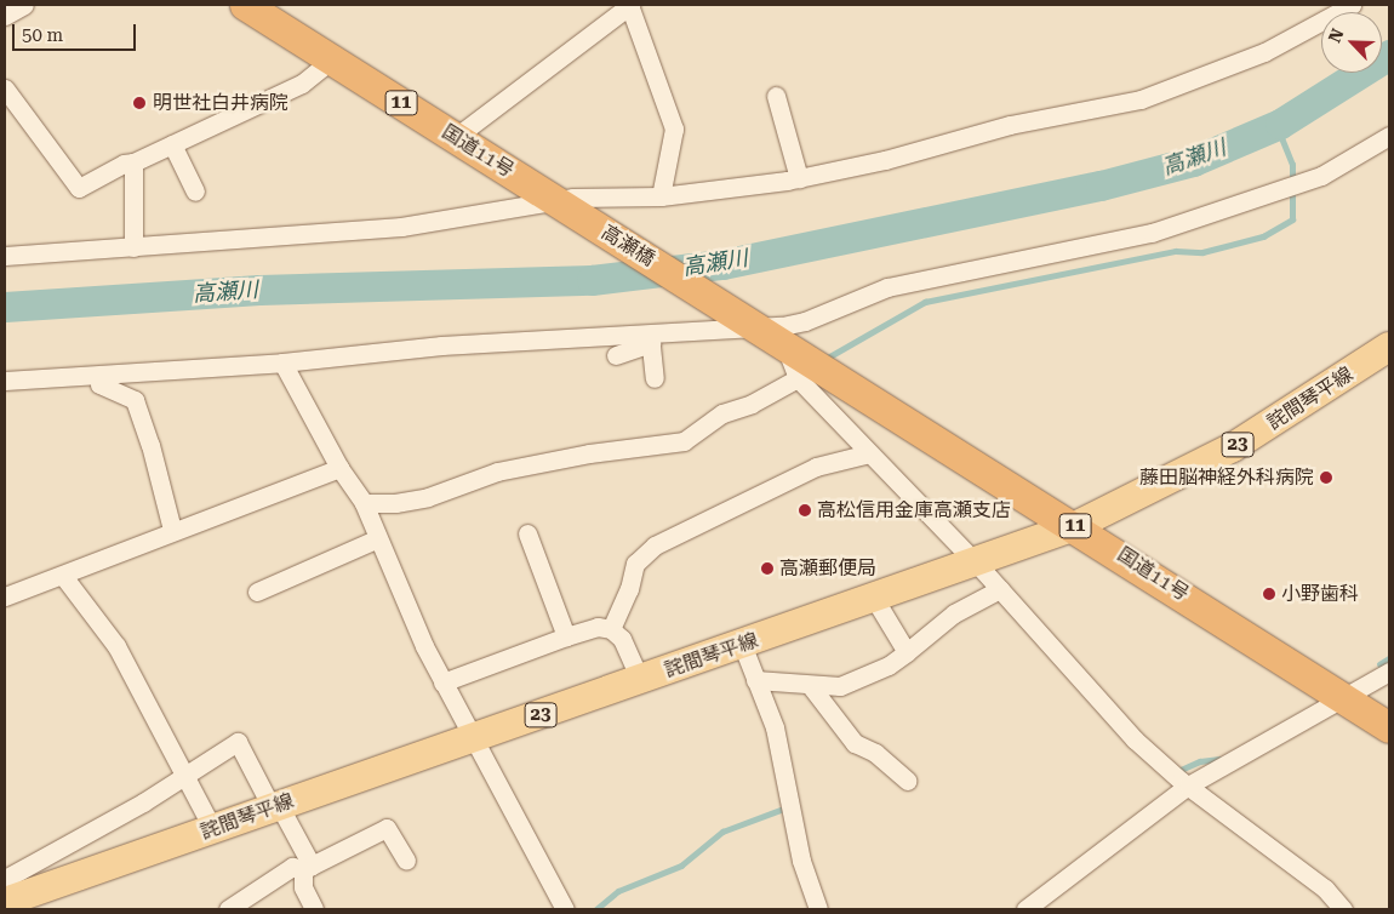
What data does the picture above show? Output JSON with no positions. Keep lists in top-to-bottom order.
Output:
{
  "streets": {
    "highway": ["11", "国道11号", "高瀬橋"],
    "main road": ["詫間琴平線", "23"]
  },
  "crossings": [
    ["国道11号", "高瀬橋"],
    ["国道11号", "詫間琴平線"]
  ],
  "water": ["高瀬川"],
  "places": [
    "明世社白井病院",
    "藤田脳神経外科病院",
    "高松信用金庫高瀬支店",
    "高瀬郵便局",
    "小野歯科"
  ],
  "scale_bar": "50 m",
  "north": "top left"
}
